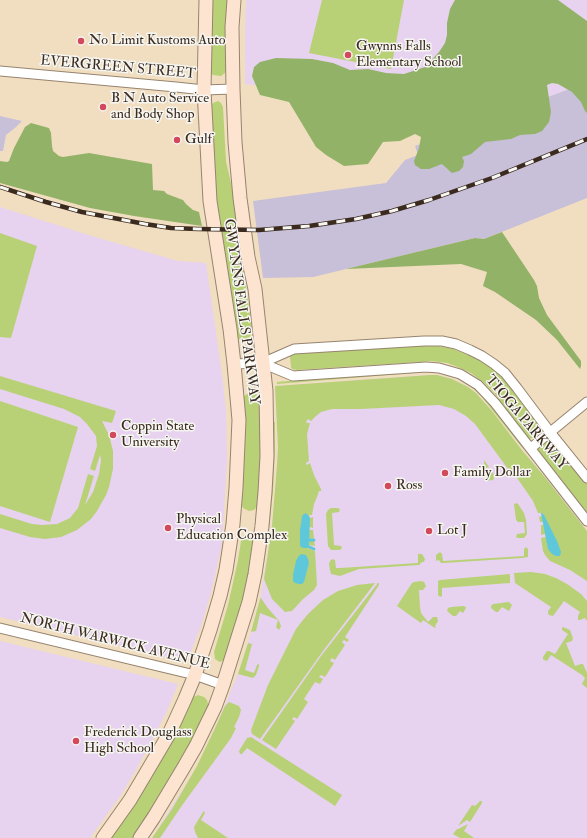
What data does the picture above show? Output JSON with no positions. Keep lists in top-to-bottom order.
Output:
{
  "streets": {
    "main road": ["GWYNNS FALLS PARKWAY"],
    "street": ["EVERGREEN STREET", "TIOGA PARKWAY", "NORTH WARWICK AVENUE"]
  },
  "crossings": [
    ["EVERGREEN STREET", "GWYNNS FALLS PARKWAY"],
    ["GWYNNS FALLS PARKWAY", "TIOGA PARKWAY"],
    ["GWYNNS FALLS PARKWAY", "NORTH WARWICK AVENUE"]
  ],
  "places": [
    "No Limit Kustoms Auto",
    "Gwynns Falls Elementary School",
    "B N Auto Service and Body Shop",
    "Gulf",
    "Coppin State University",
    "Family Dollar",
    "Ross",
    "Physical Education Complex",
    "Lot J",
    "Frederick Douglass High School"
  ]
}
